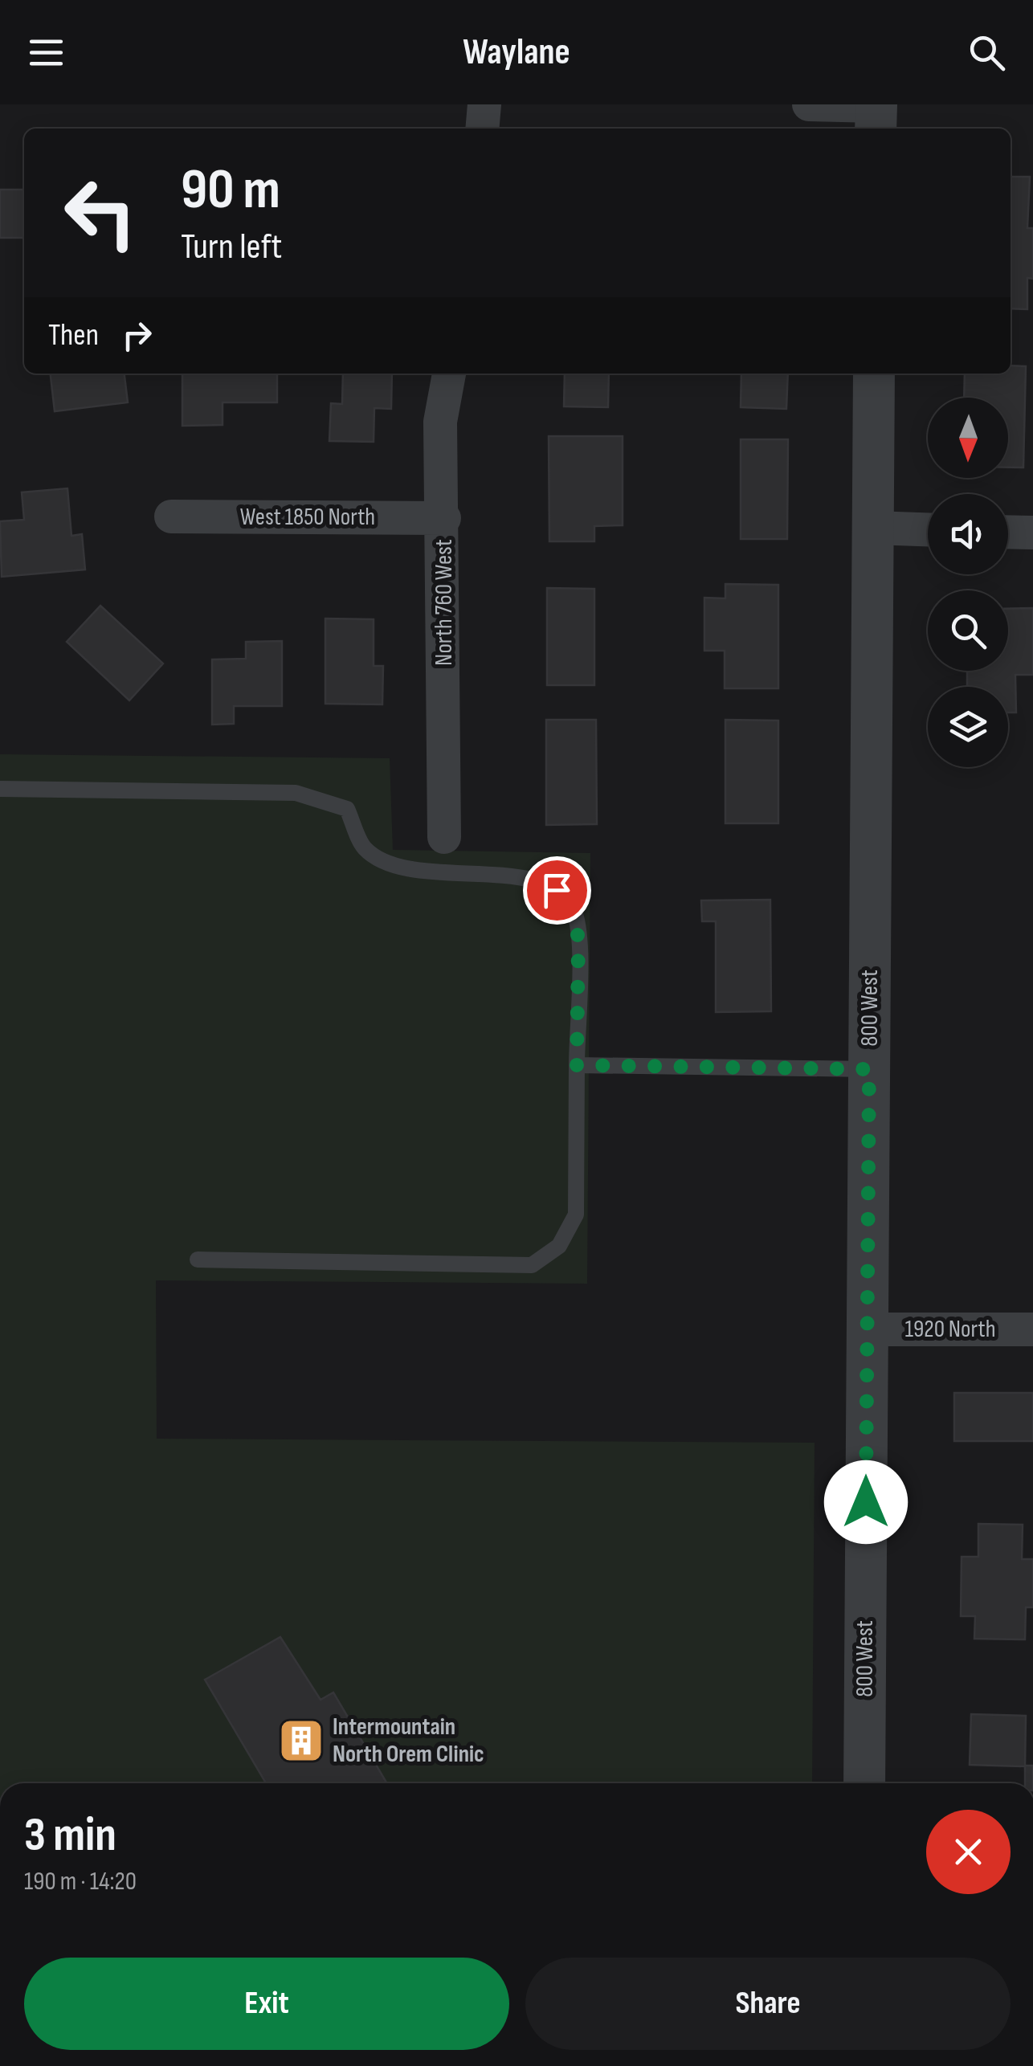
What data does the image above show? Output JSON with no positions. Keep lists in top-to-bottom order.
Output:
{
  "streets": {
    "street": [
      "West 1850 North",
      "North 760 West",
      "800 West",
      "1920 North"
    ]
  },
  "crossings": [
    ["West 1850 North", "North 760 West"],
    ["800 West", "1920 North"]
  ],
  "places": {
    "building": ["Intermountain North Orem Clinic"]
  },
  "north": "bottom",
  "page": {
    "header": "Waylane",
    "turn": ["90 m", "Turn left"],
    "then": "Then",
    "heading": ["3 min", "190 m · 14:20"],
    "buttons": ["Exit", "Share"]
  }
}
